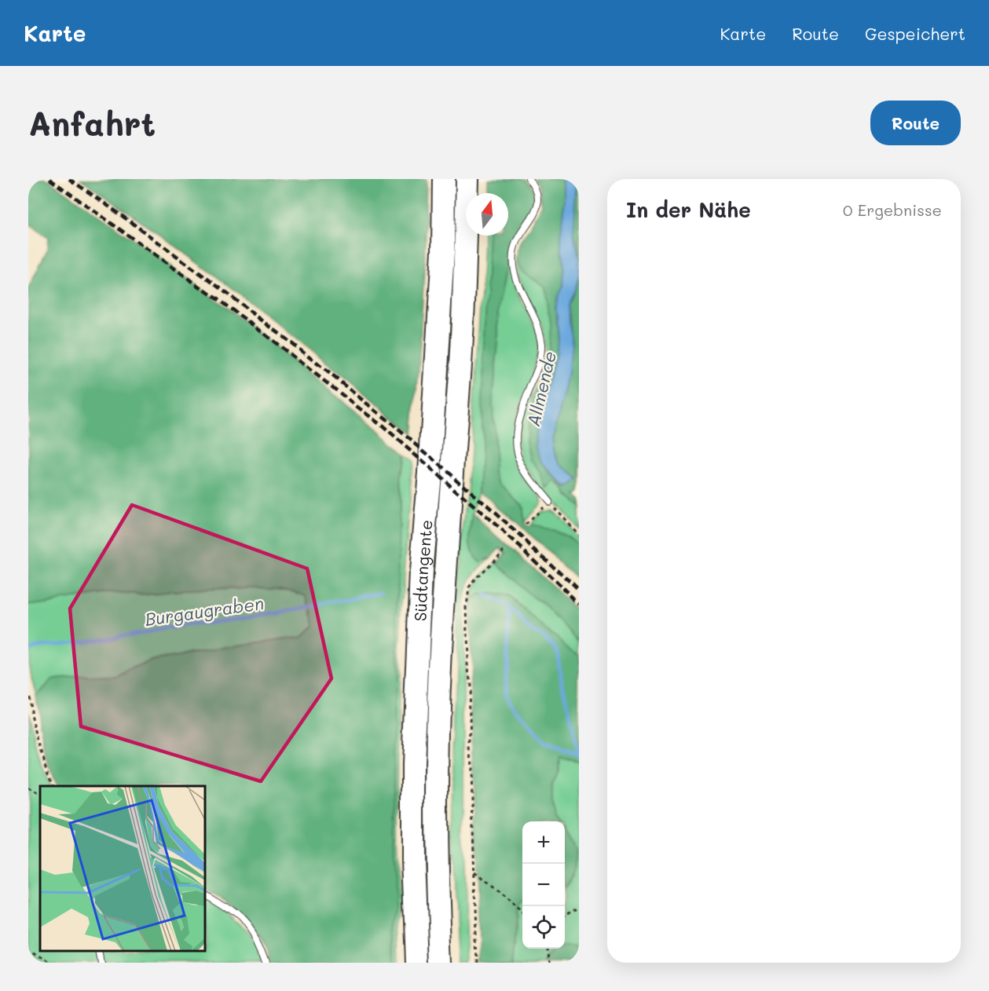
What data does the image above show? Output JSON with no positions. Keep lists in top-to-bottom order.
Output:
{
  "streets": {
    "highway": ["Südtangente"]
  },
  "water": ["Allmende", "Burgaugraben"],
  "north": "top",
  "page": {
    "header": "Karte",
    "nav": ["Karte", "Route", "Gespeichert"],
    "buttons": "Route",
    "title": "Anfahrt",
    "heading": ["In der Nähe", "0 Ergebnisse"],
    "map_buttons": ["+", "−"]
  }
}
